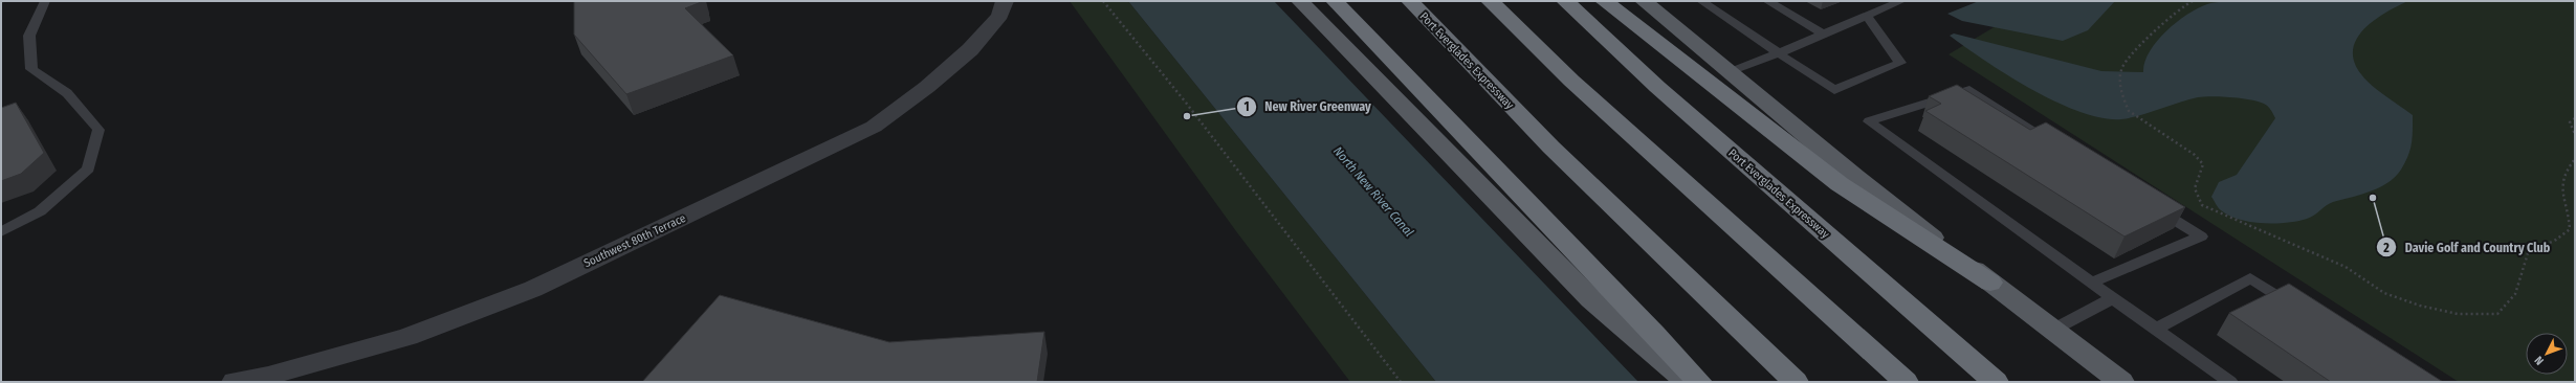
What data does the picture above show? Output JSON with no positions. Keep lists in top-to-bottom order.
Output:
{
  "streets": {
    "highway": ["Port Everglades Expressway"],
    "street": ["Southwest 80th Terrace"]
  },
  "water": ["North New River Canal"],
  "places": ["New River Greenway", "Davie Golf and Country Club"],
  "north": "bottom left"
}
